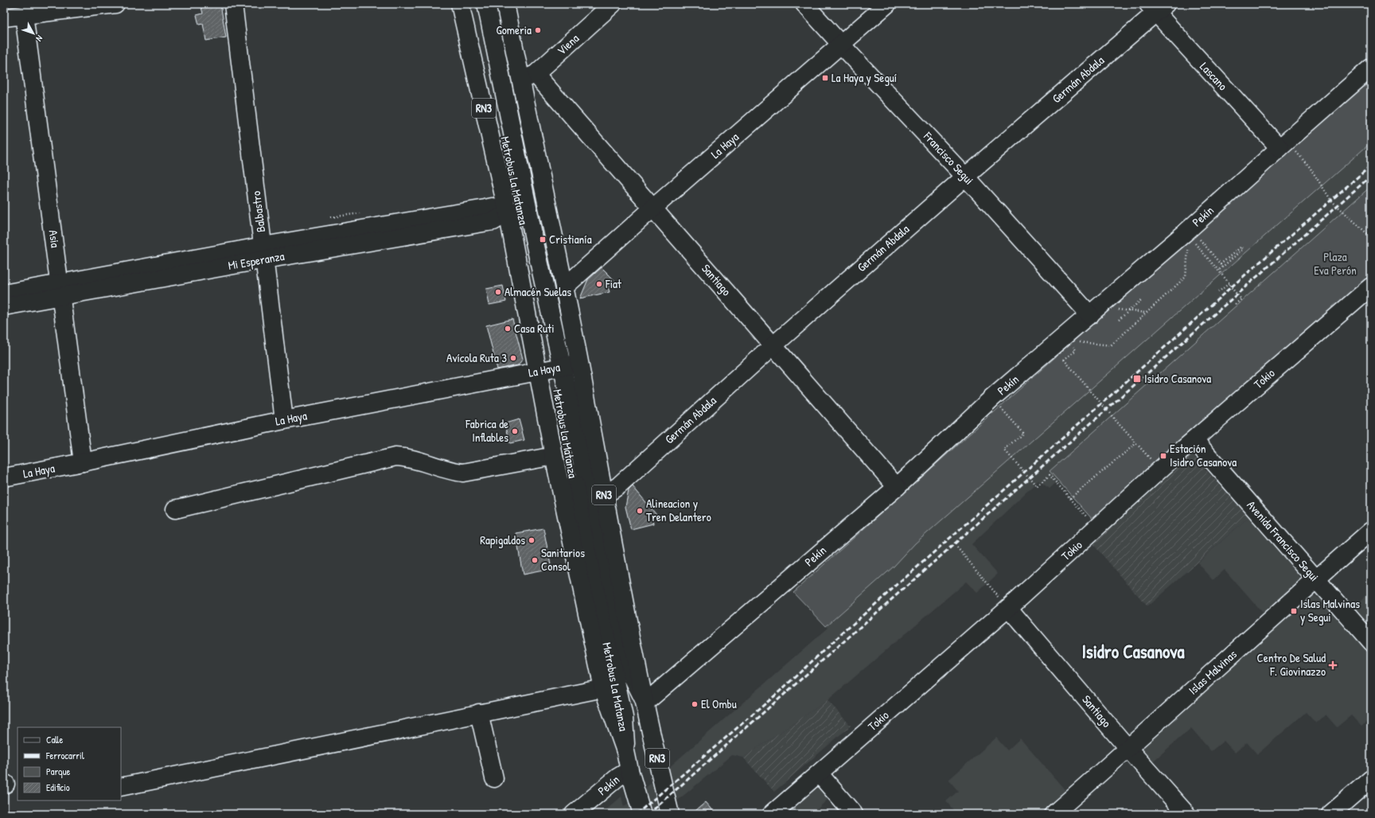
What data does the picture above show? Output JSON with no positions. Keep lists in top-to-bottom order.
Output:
{
  "streets": {
    "main road": [
      "Viena",
      "Lascano",
      "Germán Abdala",
      "RN3",
      "La Haya",
      "Francisco Segui",
      "Metrobus La Matanza",
      "Balbastro",
      "Pekín",
      "Asia",
      "Mi Esperanza",
      "Santiago",
      "Tokio",
      "Avenida Francisco Segui",
      "Islas Malvinas"
    ]
  },
  "crossings": [
    ["Viena", "RN3"],
    ["Viena", "Santiago"],
    ["Lascano", "Germán Abdala"],
    ["Lascano", "Pekín"],
    ["Germán Abdala", "RN3"],
    ["Germán Abdala", "Francisco Segui"],
    ["Germán Abdala", "Santiago"],
    ["RN3", "La Haya"],
    ["RN3", "Metrobus La Matanza"],
    ["RN3", "Pekín"],
    ["RN3", "Mi Esperanza"],
    ["RN3", "Santiago"],
    ["La Haya", "Francisco Segui"],
    ["La Haya", "Metrobus La Matanza"],
    ["La Haya", "Balbastro"],
    ["La Haya", "Asia"],
    ["La Haya", "Santiago"],
    ["Francisco Segui", "Pekín"],
    ["Metrobus La Matanza", "Pekín"],
    ["Metrobus La Matanza", "Mi Esperanza"],
    ["Balbastro", "Mi Esperanza"],
    ["Pekín", "Santiago"],
    ["Asia", "Mi Esperanza"],
    ["Santiago", "Tokio"],
    ["Santiago", "Islas Malvinas"],
    ["Tokio", "Avenida Francisco Segui"],
    ["Avenida Francisco Segui", "Islas Malvinas"]
  ],
  "districts": ["Isidro Casanova"],
  "parks": ["Plaza Eva Perón"],
  "places": {
    "other": [
      "Gomeria",
      "Fiat",
      "Almacén Suelas",
      "Casa Ruti",
      "Avícola Ruta 3",
      "Fabrica de Inflables",
      "Alineacion y Tren Delantero",
      "Rapigaldos",
      "Sanitarios Consol",
      "El Ombu"
    ],
    "transit": [
      "La Haya y Seguí",
      "Cristianía",
      "Isidro Casanova",
      "Estación Isidro Casanova",
      "Islas Malvinas y Segui"
    ],
    "health": ["Centro De Salud F. Giovinazzo"]
  },
  "legend": [
    "Calle",
    "Ferrocarril",
    "Parque",
    "Edificio"
  ],
  "north": "bottom right"
}
